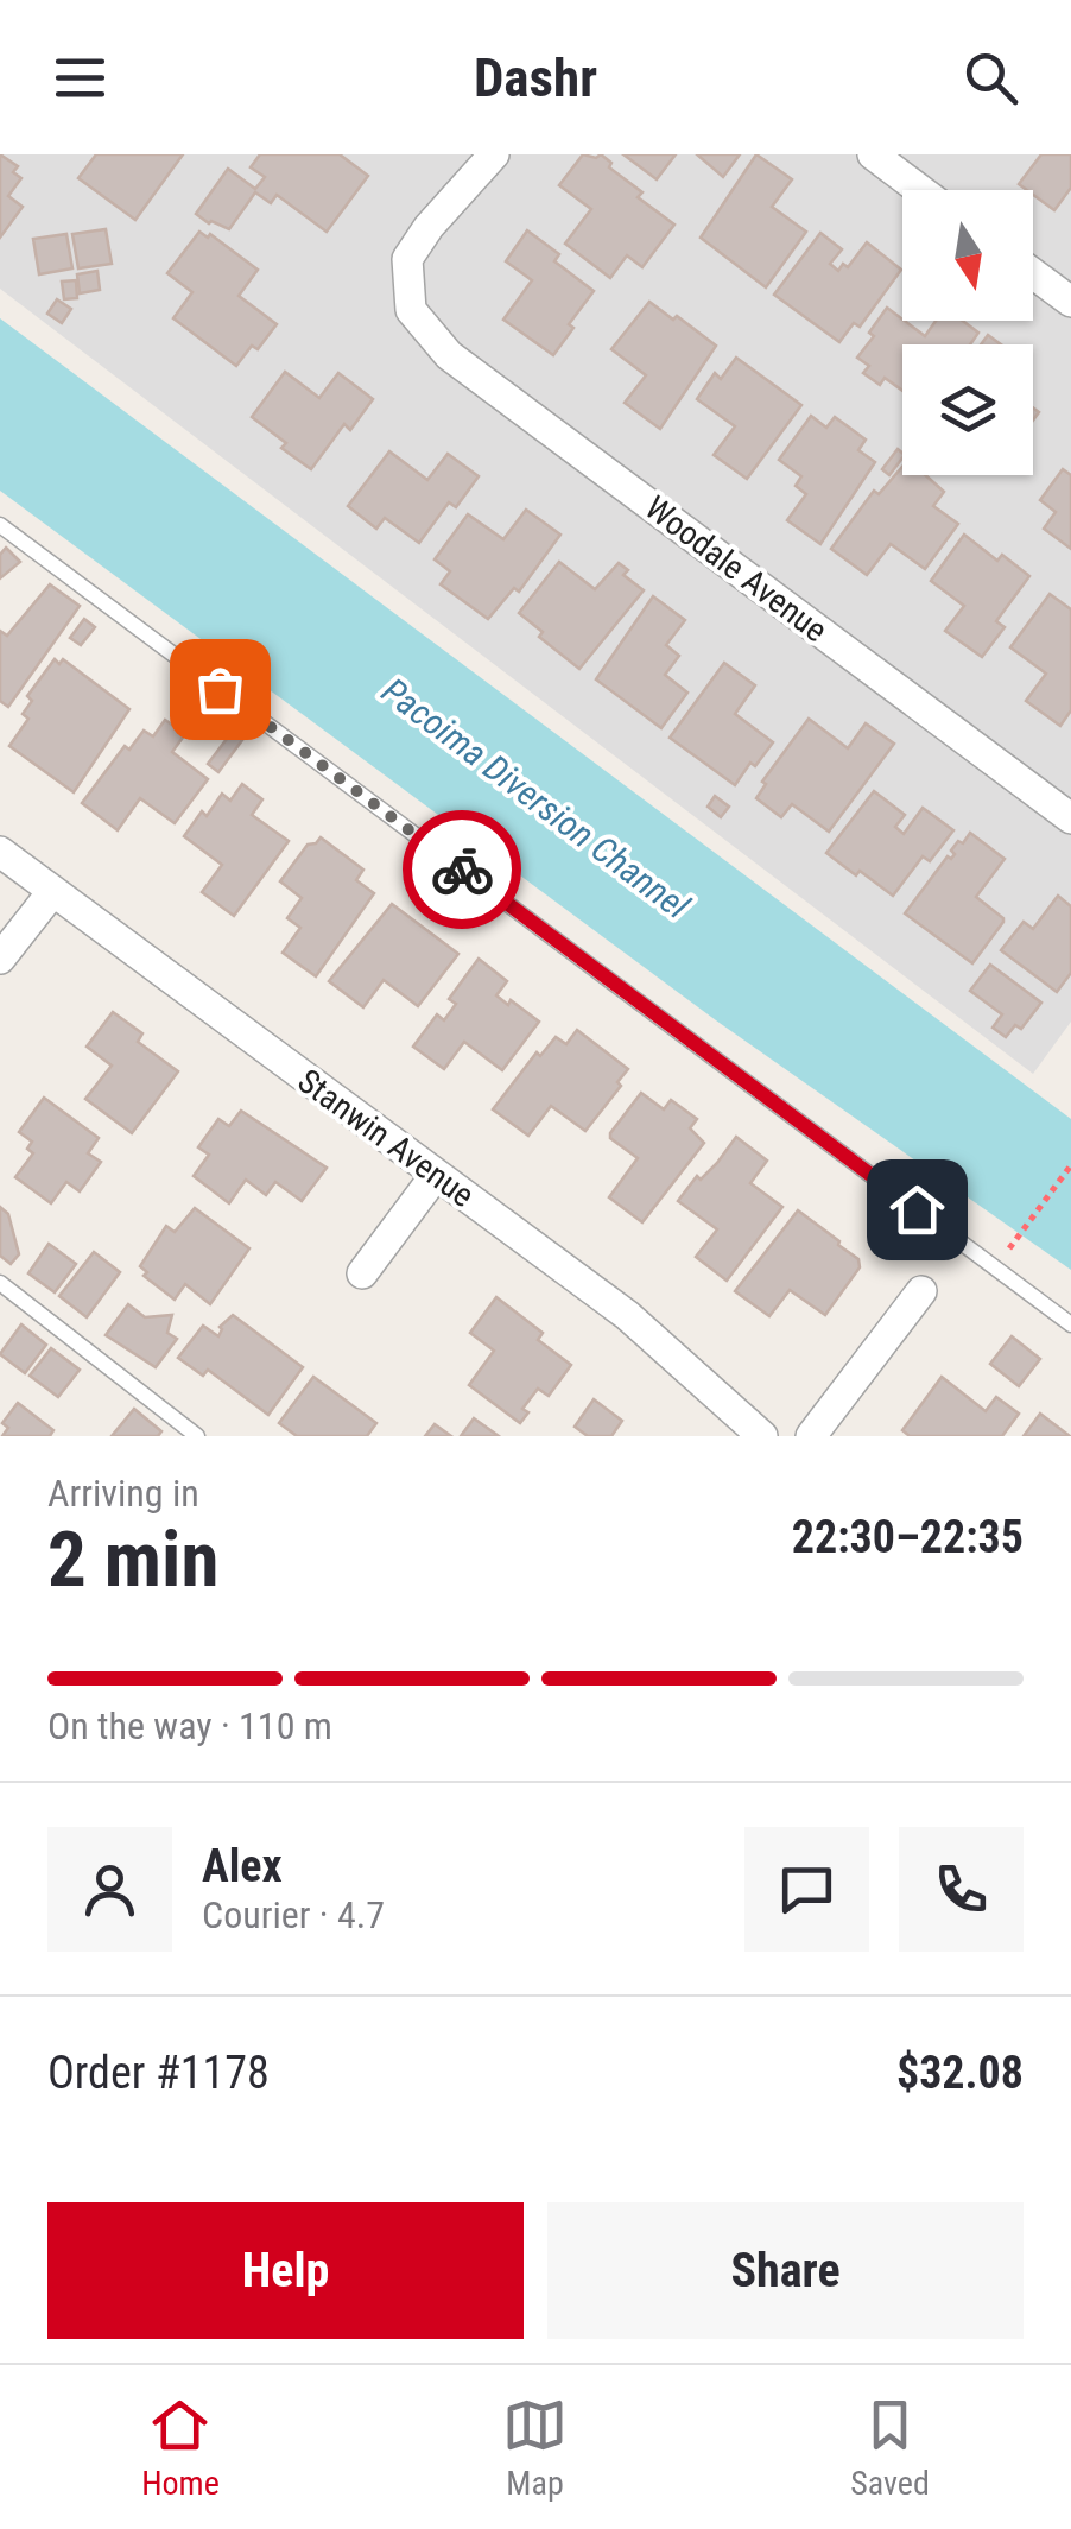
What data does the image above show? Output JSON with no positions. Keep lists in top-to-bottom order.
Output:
{
  "streets": {
    "street": ["Woodale Avenue", "Stanwin Avenue"]
  },
  "water": ["Pacoima Diversion Channel"],
  "north": "bottom",
  "page": {
    "header": "Dashr",
    "heading": ["2 min", "Arriving in", "22:30–22:35"],
    "panel": [
      "Alex",
      "Courier · 4.7",
      "Order #1178",
      "$32.08"
    ],
    "bar": "On the way · 110 m",
    "buttons": ["Help", "Share"],
    "tabs": ["Home", "Map", "Saved"]
  }
}
